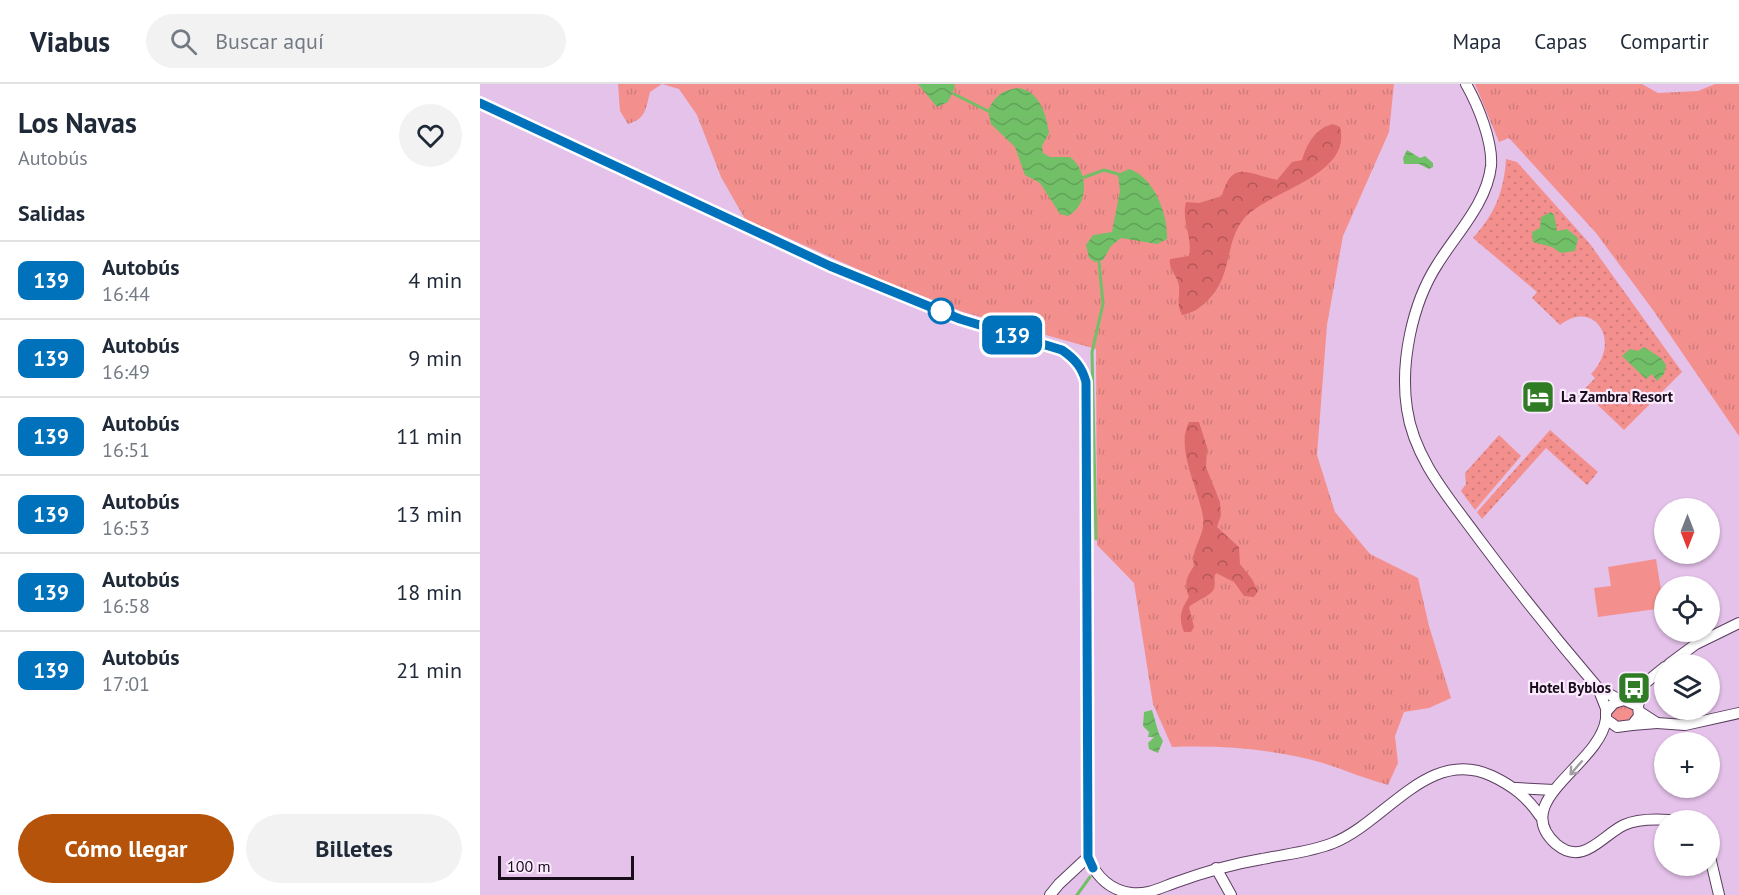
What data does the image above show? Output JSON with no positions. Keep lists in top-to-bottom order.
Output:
{
  "places": {
    "hotel": ["La Zambra Resort"],
    "bus stop": ["Hotel Byblos"]
  },
  "lines": ["bus line 139"],
  "scale_bar": "100 m",
  "north": "bottom",
  "page": {
    "header": "Viabus",
    "search": "Buscar aquí",
    "nav": ["Mapa", "Capas", "Compartir"],
    "heading": [
      ["Los Navas", "Autobús"],
      "Salidas"
    ],
    "on_map": "139",
    "list": [
      {
        "mark": "139",
        "name": "Autobús",
        "note": "16:44",
        "value": "4 min"
      },
      {
        "mark": "139",
        "name": "Autobús",
        "note": "16:49",
        "value": "9 min"
      },
      {
        "mark": "139",
        "name": "Autobús",
        "note": "16:51",
        "value": "11 min"
      },
      {
        "mark": "139",
        "name": "Autobús",
        "note": "16:53",
        "value": "13 min"
      },
      {
        "mark": "139",
        "name": "Autobús",
        "note": "16:58",
        "value": "18 min"
      },
      {
        "mark": "139",
        "name": "Autobús",
        "note": "17:01",
        "value": "21 min"
      }
    ],
    "map_buttons": ["+", "−"],
    "buttons": ["Cómo llegar", "Billetes"],
    "scale": "100 m"
  }
}
